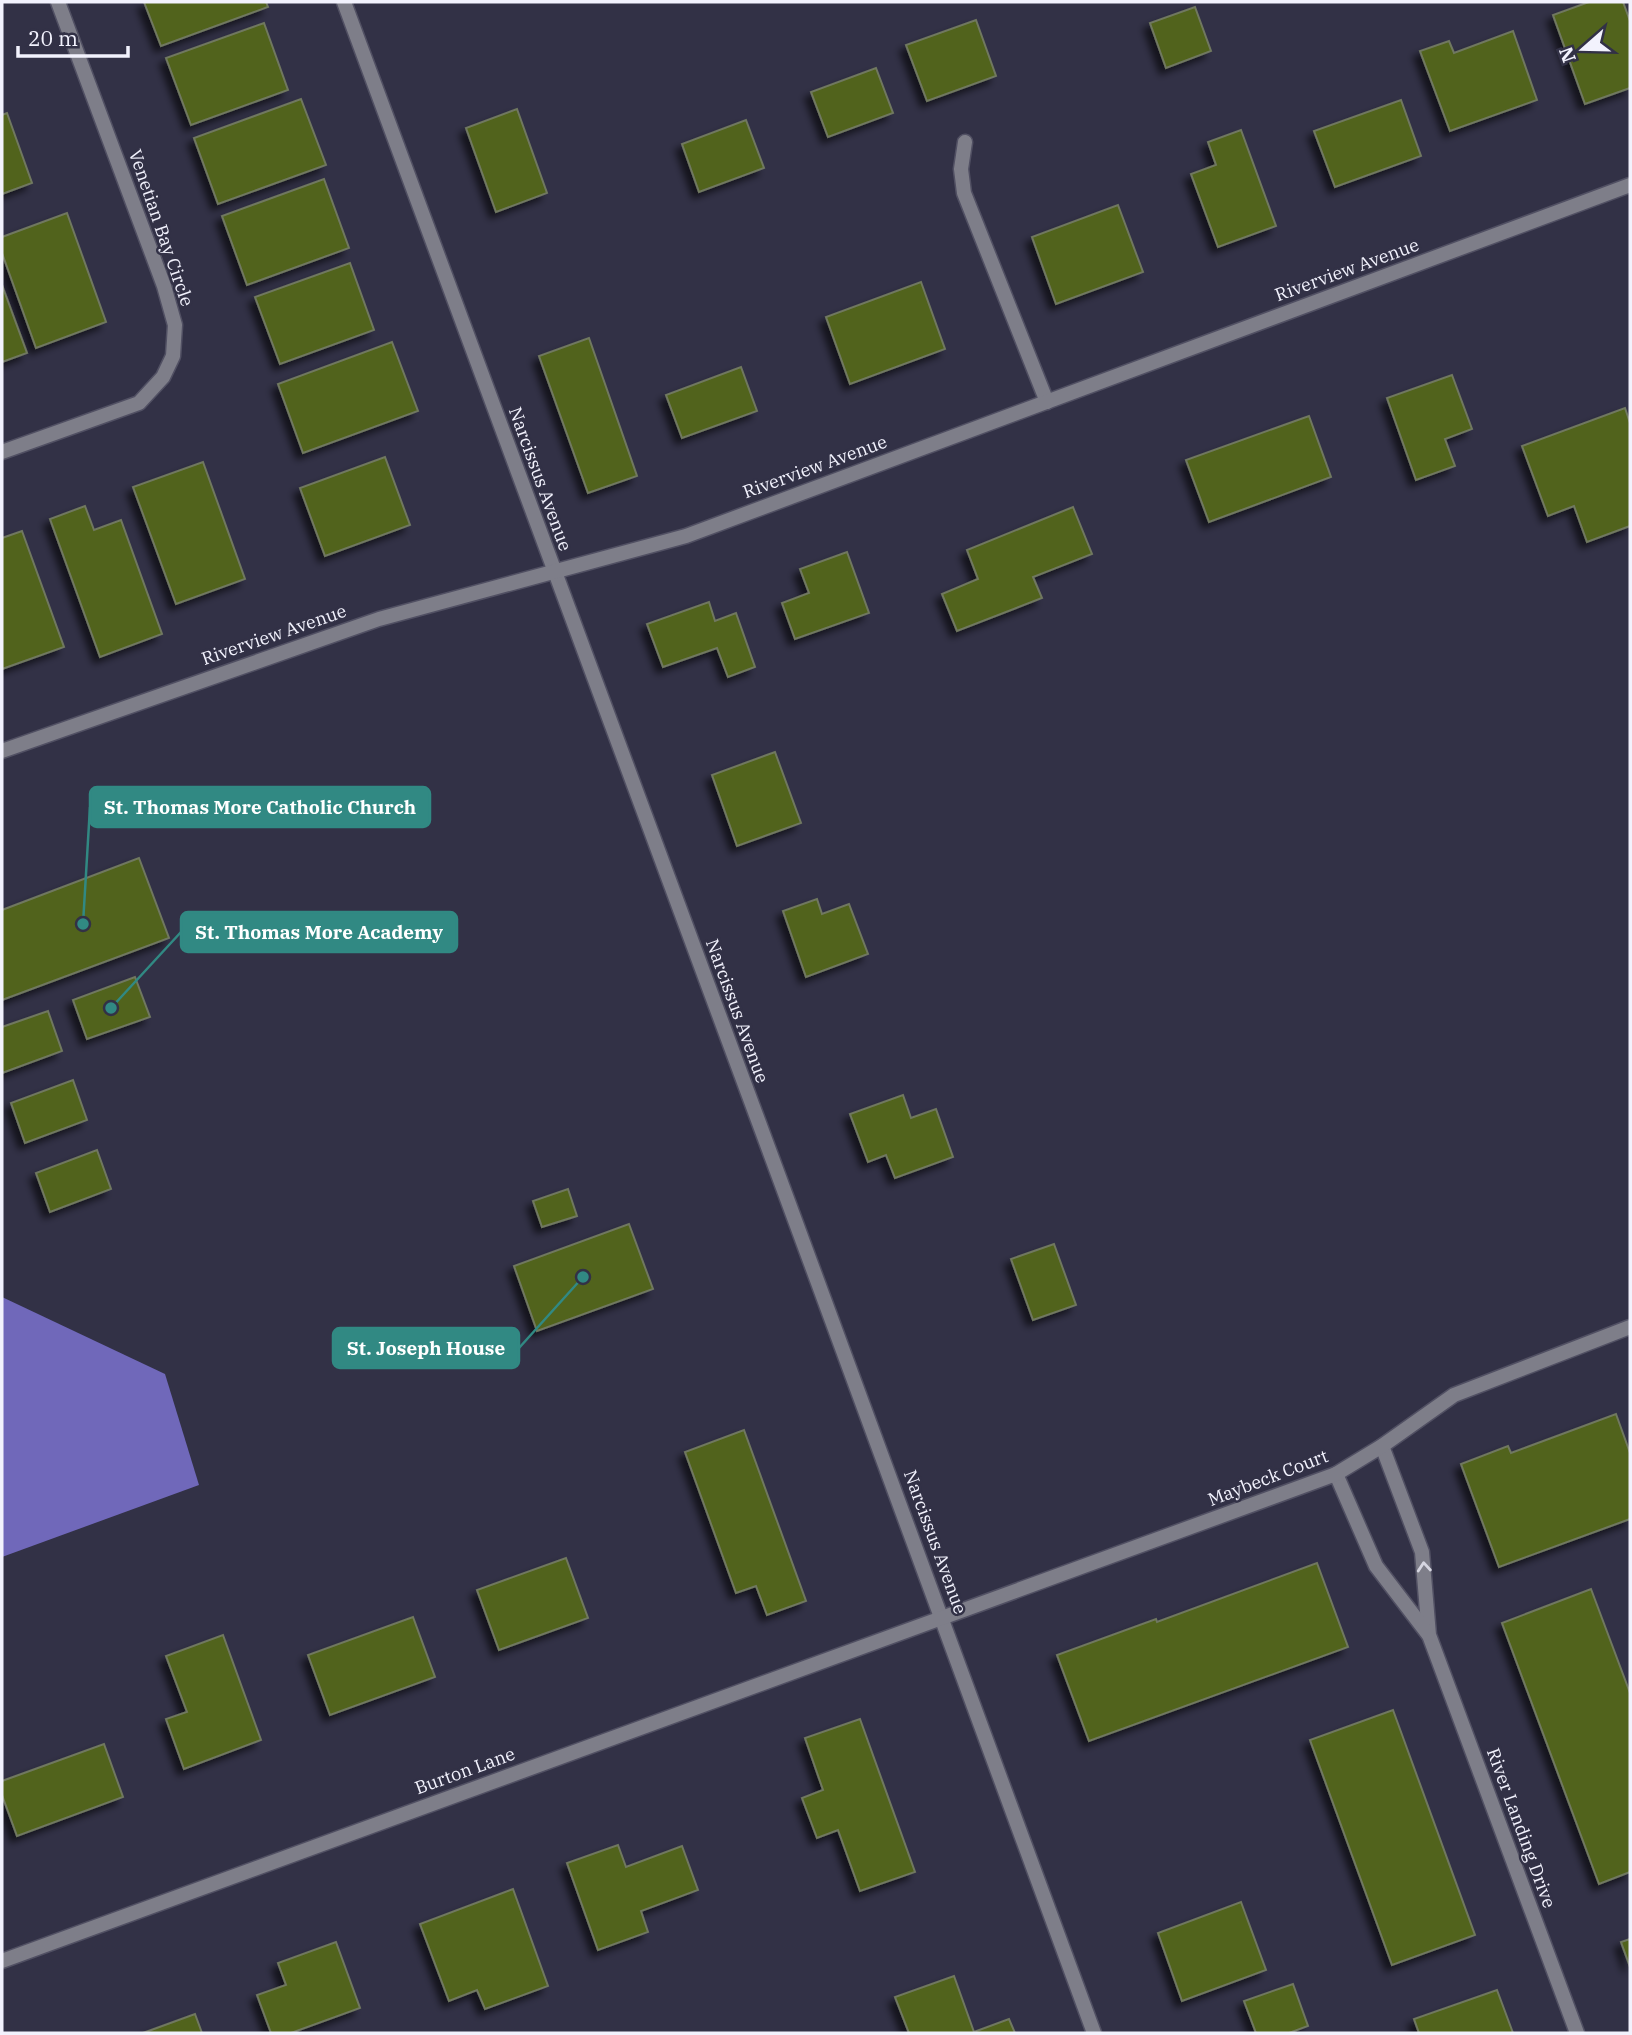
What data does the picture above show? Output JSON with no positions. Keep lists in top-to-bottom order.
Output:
{
  "streets": {
    "street": [
      "Venetian Bay Circle",
      "Riverview Avenue",
      "Narcissus Avenue",
      "Maybeck Court",
      "Burton Lane",
      "River Landing Drive"
    ]
  },
  "crossings": [
    ["Riverview Avenue", "Narcissus Avenue"],
    ["Narcissus Avenue", "Maybeck Court"],
    ["Narcissus Avenue", "Burton Lane"],
    ["Maybeck Court", "Burton Lane"],
    ["Maybeck Court", "River Landing Drive"]
  ],
  "places": ["St. Thomas More Catholic Church", "St. Thomas More Academy", "St. Joseph House"],
  "scale_bar": "20 m",
  "north": "left"
}
